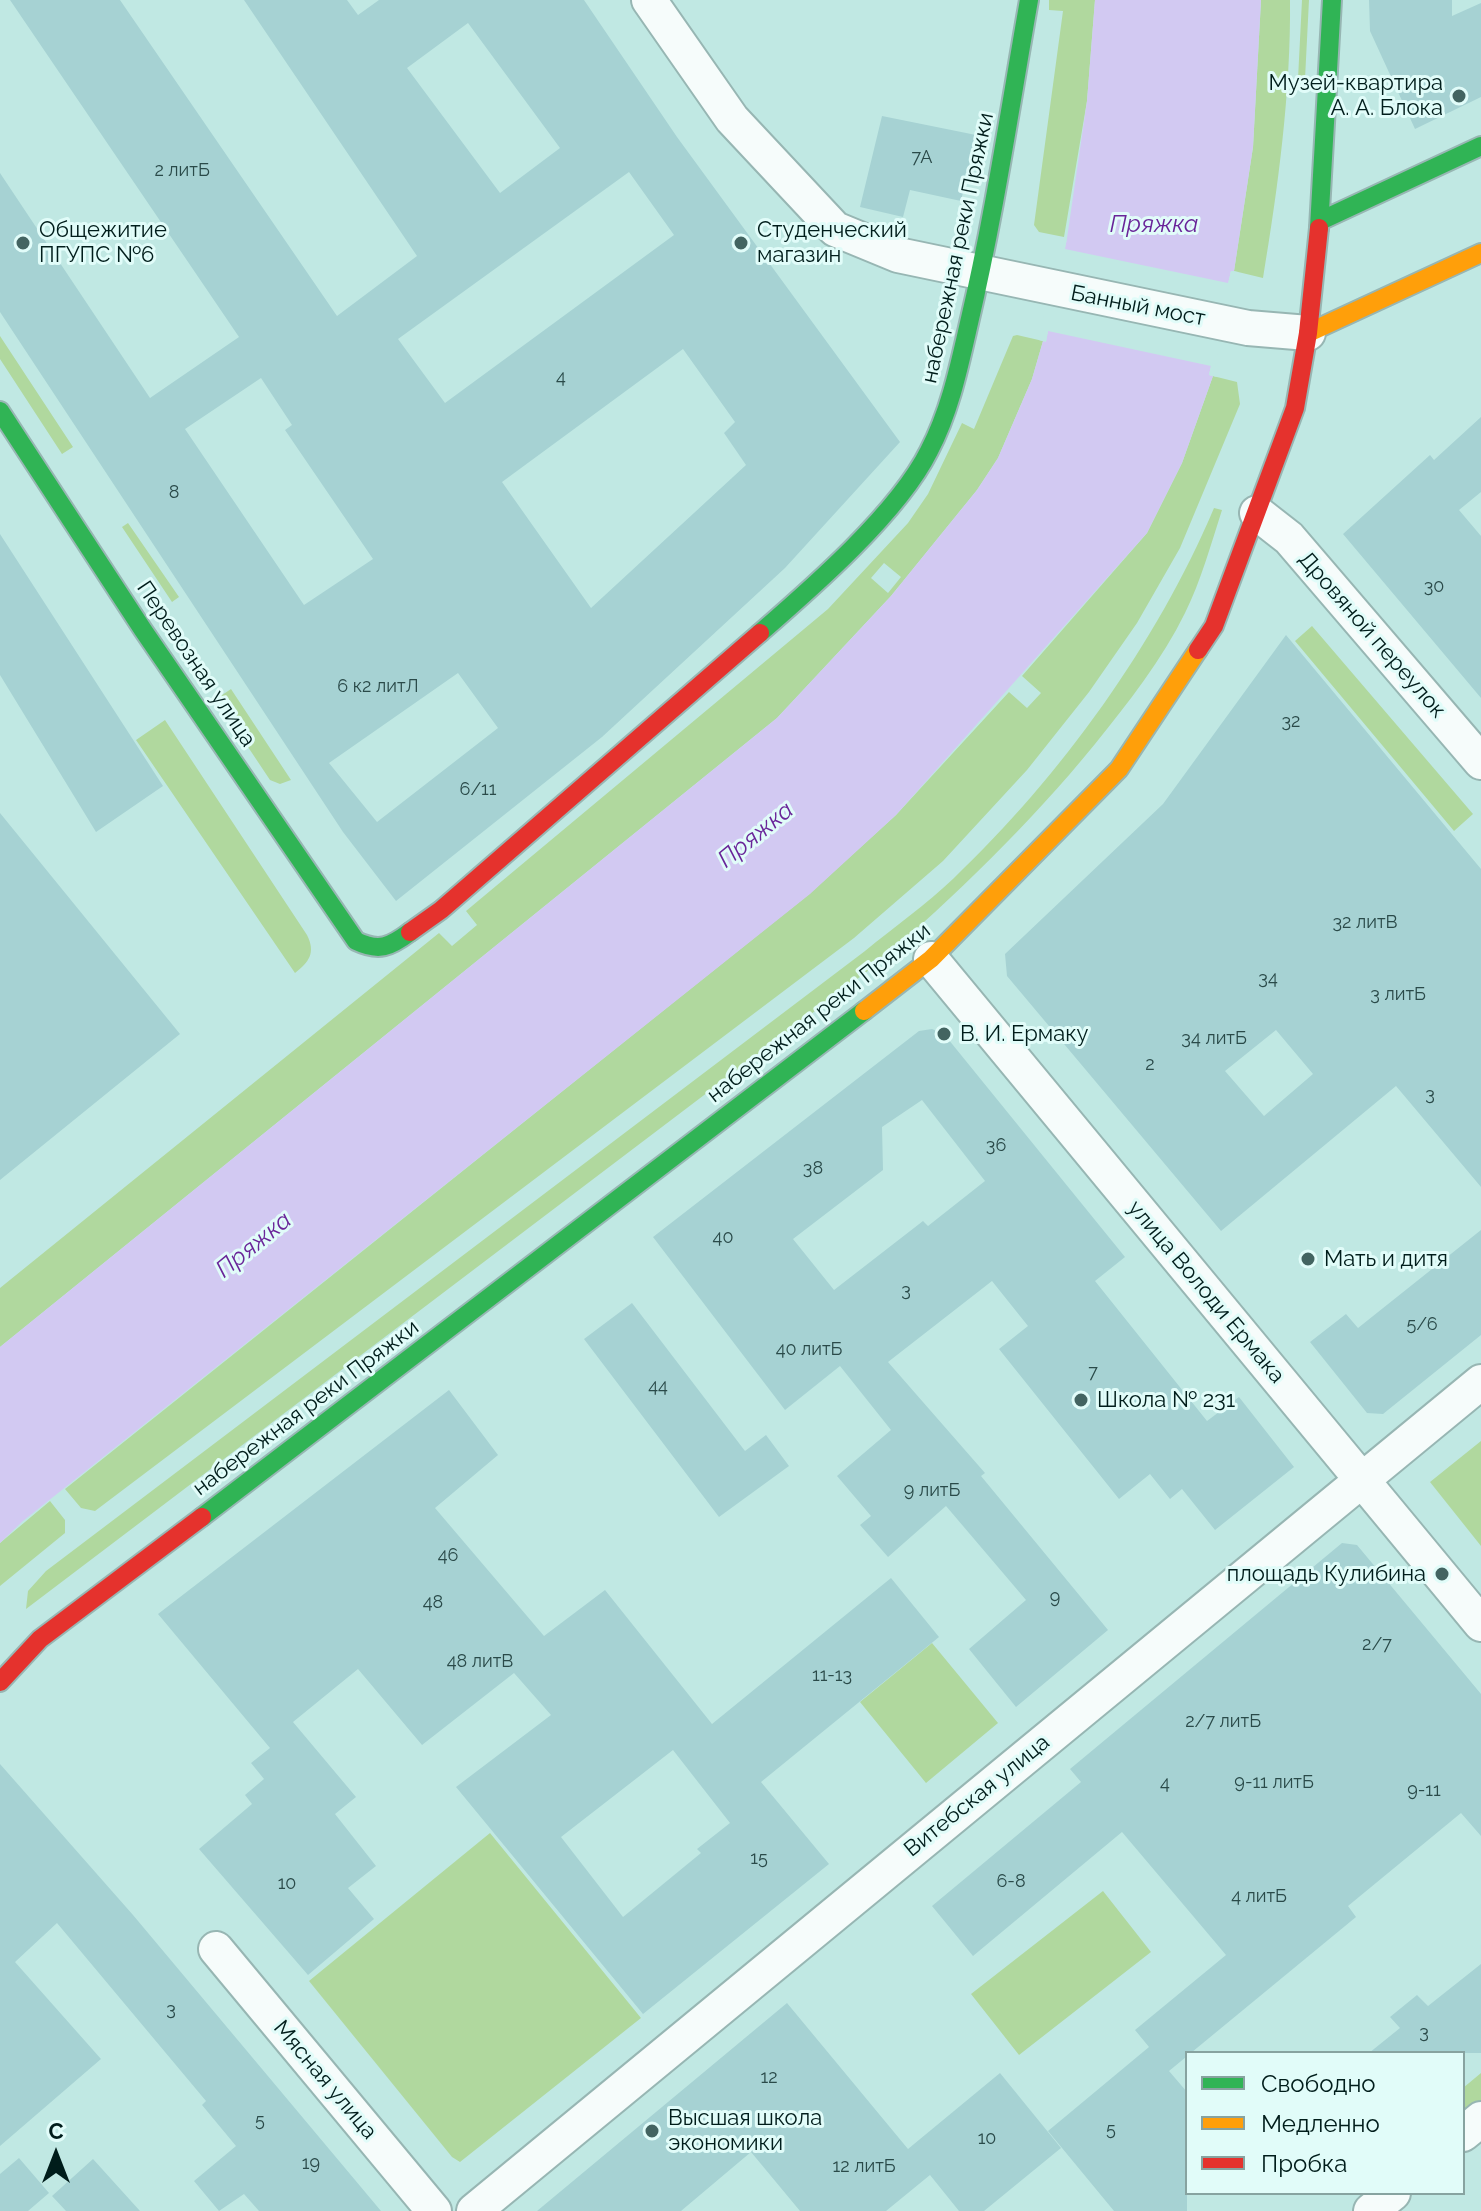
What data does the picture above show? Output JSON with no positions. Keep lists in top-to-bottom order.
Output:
{
  "streets": {
    "main road": ["набережная реки Пряжки", "Перевозная улица"],
    "street": [
      "Банный мост",
      "Дровяной переулок",
      "улица Володи Ермака",
      "Витебская улица",
      "Мясная улица"
    ]
  },
  "crossings": [
    ["набережная реки Пряжки", "Банный мост"],
    ["набережная реки Пряжки", "Дровяной переулок"],
    ["набережная реки Пряжки", "Перевозная улица"],
    ["набережная реки Пряжки", "улица Володи Ермака"],
    ["улица Володи Ермака", "Витебская улица"]
  ],
  "water": ["Пряжка"],
  "places": [
    "Музей-квартира А. А. Блока",
    "Общежитие ПГУПС №6",
    "Студенческий магазин",
    "В. И. Ермаку",
    "Мать и дитя",
    "Школа № 231",
    "площадь Кулибина",
    "Высшая школа экономики"
  ],
  "house_numbers": [
    "7А",
    "2 литБ",
    "4",
    "8",
    "30",
    "6 к2 литЛ",
    "32",
    "6/11",
    "32 литВ",
    "34",
    "3 литБ",
    "34 литБ",
    "2",
    "3",
    "36",
    "38",
    "40",
    "3",
    "5/6",
    "40 литБ",
    "7",
    "44",
    "9 литБ",
    "46",
    "9",
    "48",
    "2/7",
    "48 литВ",
    "11-13",
    "2/7 литБ",
    "9-11 литБ",
    "4",
    "9-11",
    "15",
    "6-8",
    "10",
    "4 литБ",
    "3",
    "3",
    "12",
    "5",
    "5",
    "10",
    "19",
    "12 литБ"
  ],
  "legend": ["Свободно", "Медленно", "Пробка"],
  "north": "top"
}
